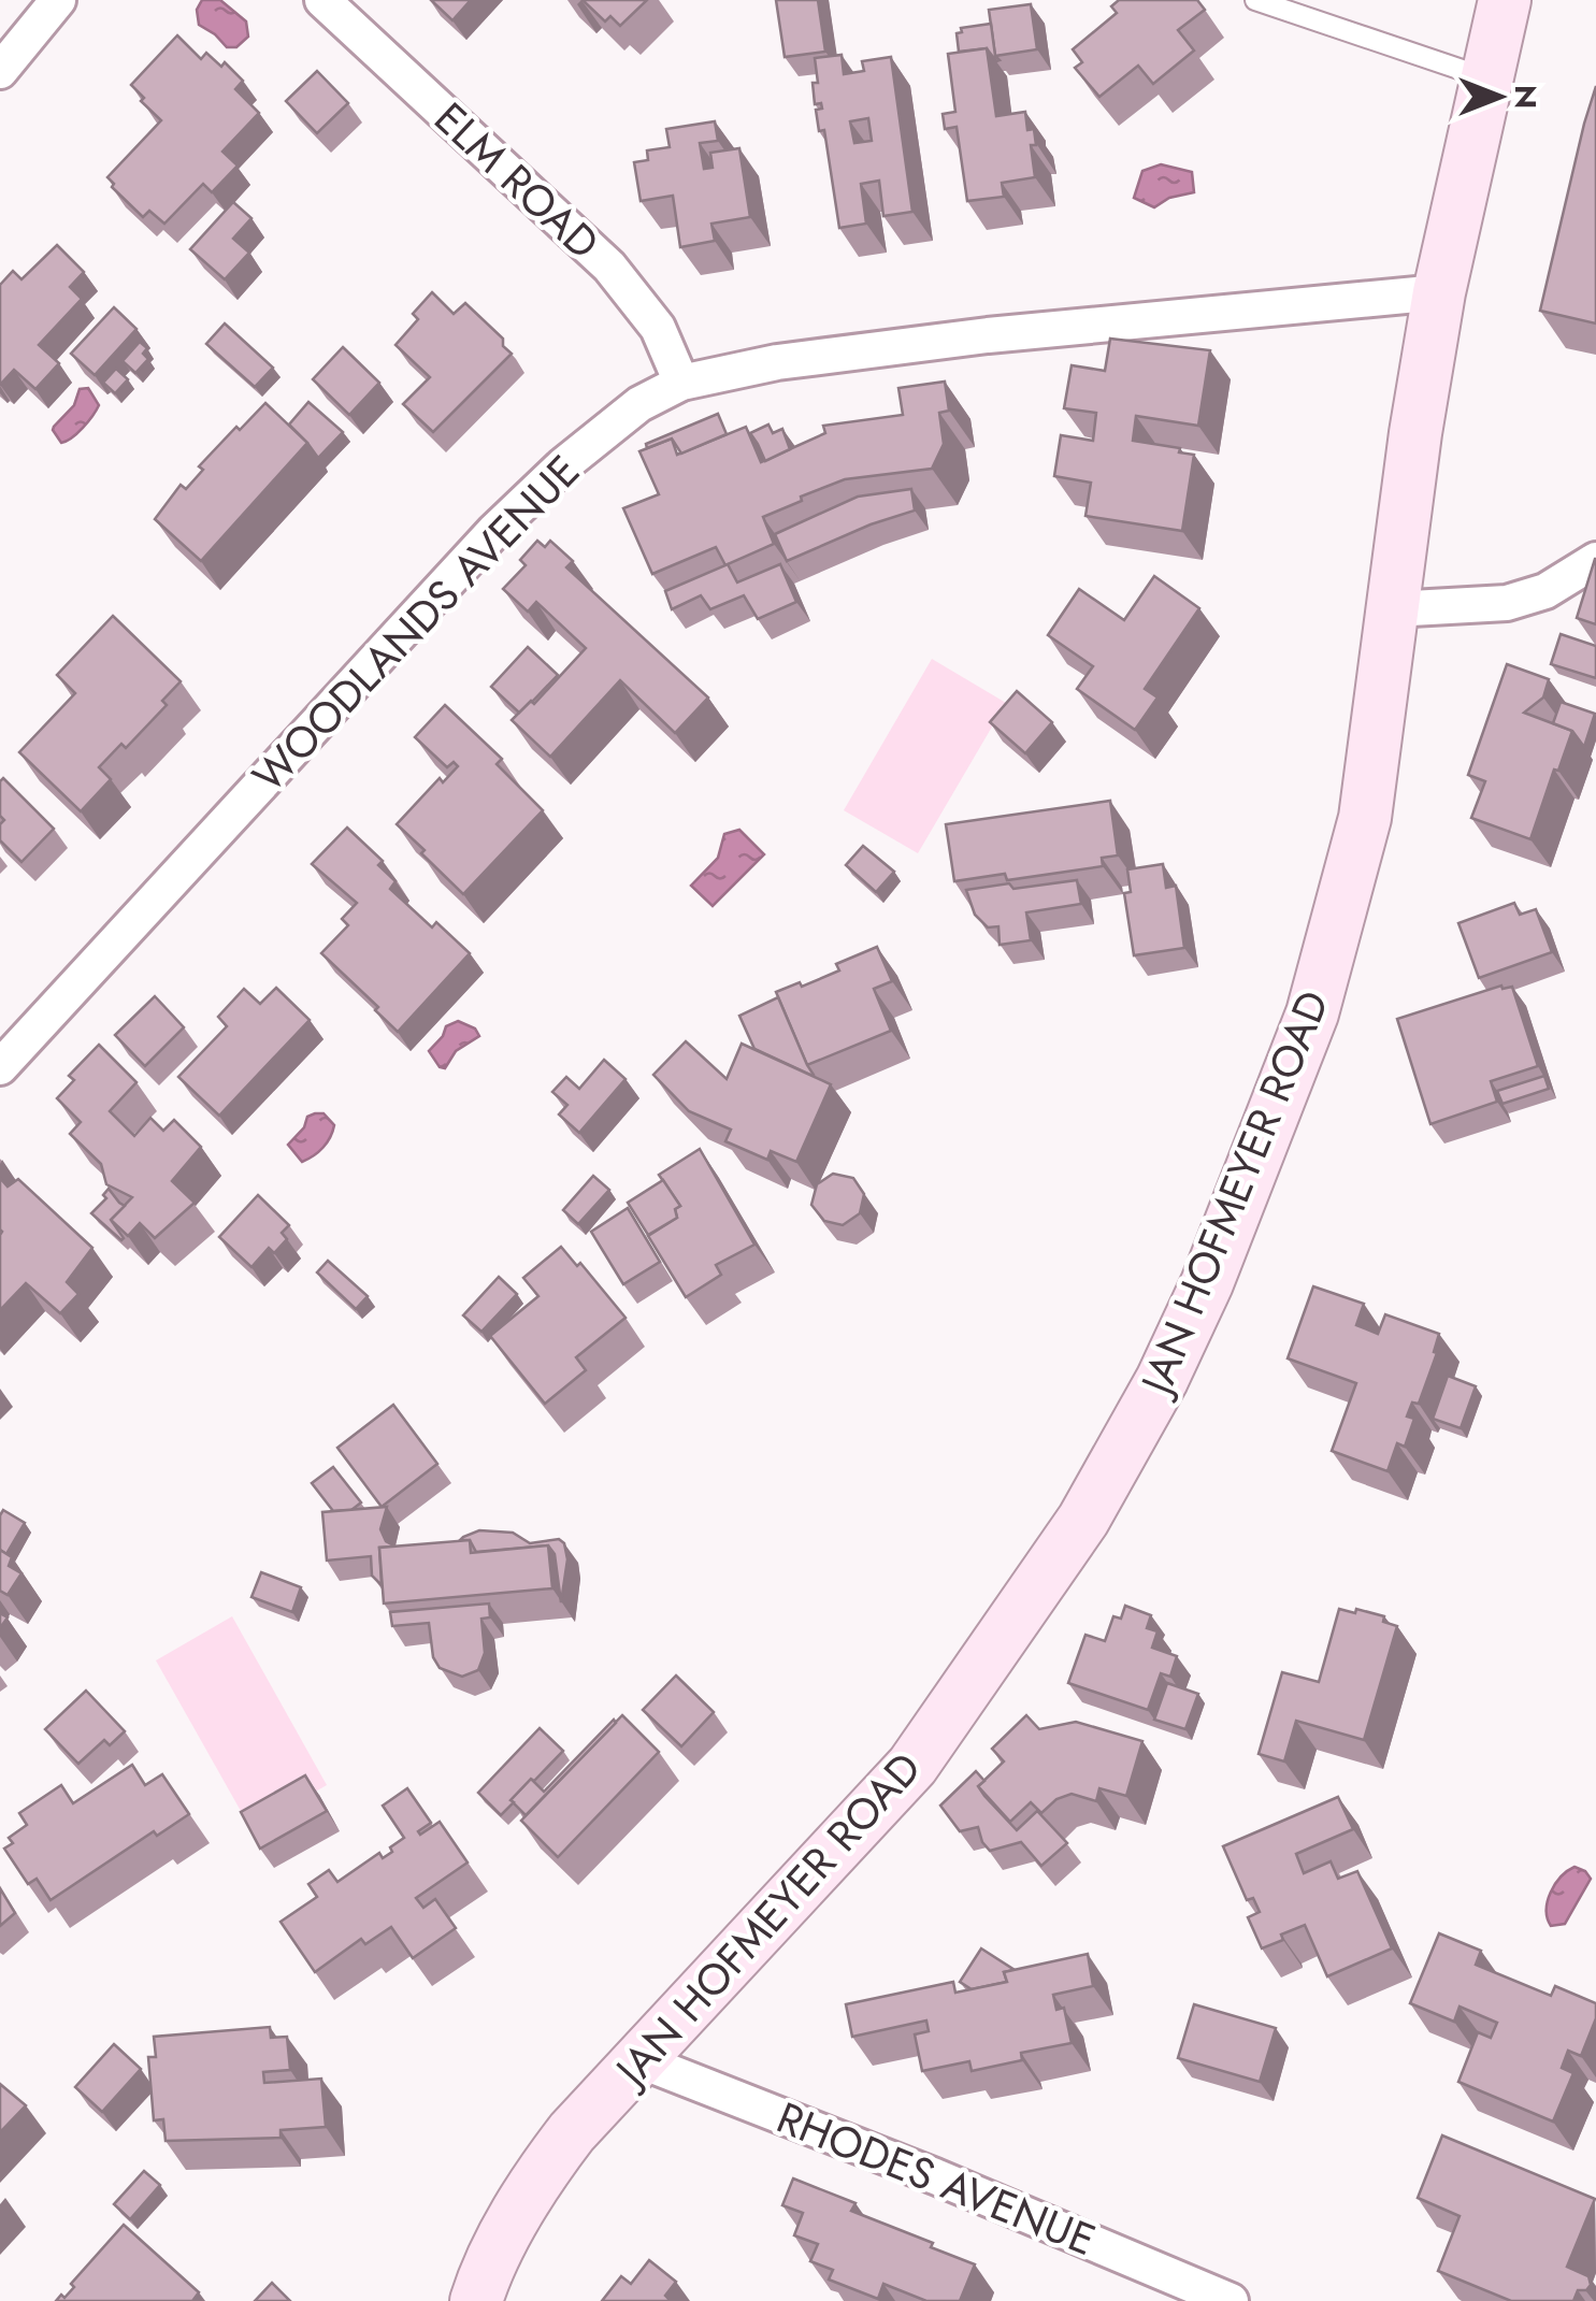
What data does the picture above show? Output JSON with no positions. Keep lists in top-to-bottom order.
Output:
{
  "streets": {
    "street": [
      "ELM ROAD",
      "WOODLANDS AVENUE",
      "JAN HOFMEYER ROAD",
      "RHODES AVENUE"
    ]
  },
  "crossings": [
    ["ELM ROAD", "WOODLANDS AVENUE"],
    ["WOODLANDS AVENUE", "JAN HOFMEYER ROAD"],
    ["JAN HOFMEYER ROAD", "RHODES AVENUE"]
  ],
  "north": "right"
}
